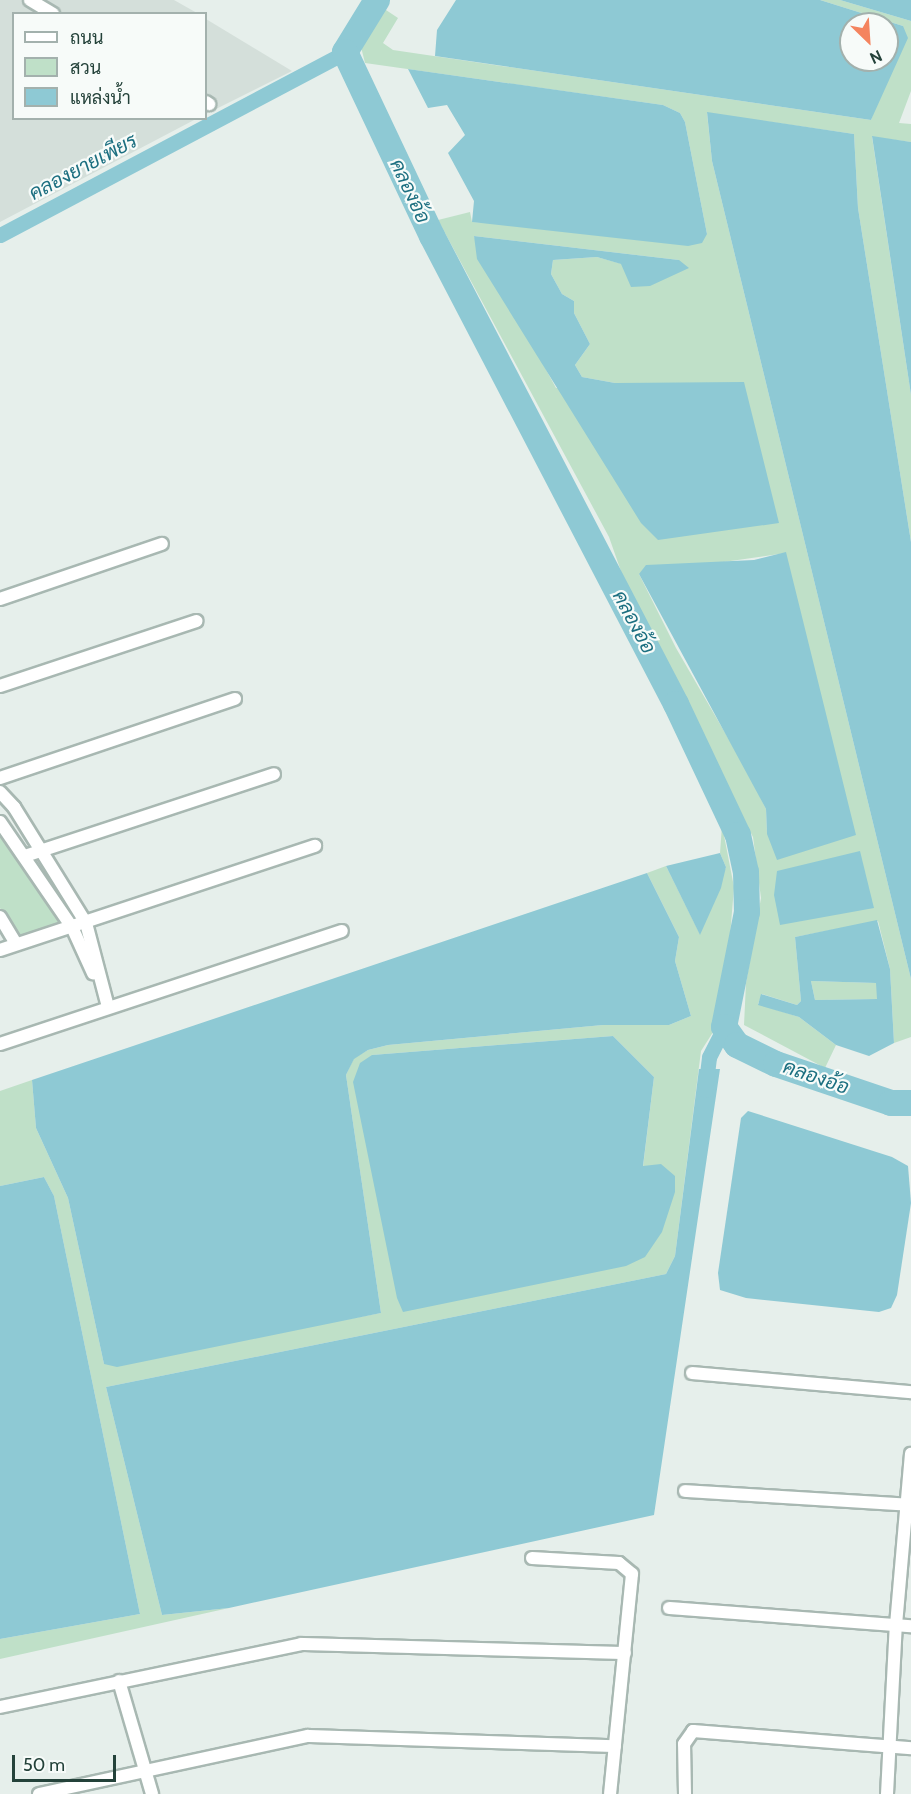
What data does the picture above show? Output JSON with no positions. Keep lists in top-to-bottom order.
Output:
{
  "water": ["คลองยายเพียร", "คลองอ้อ"],
  "legend": ["ถนน", "สวน", "แหล่งน้ำ"],
  "scale_bar": "50 m",
  "north": "bottom right"
}
